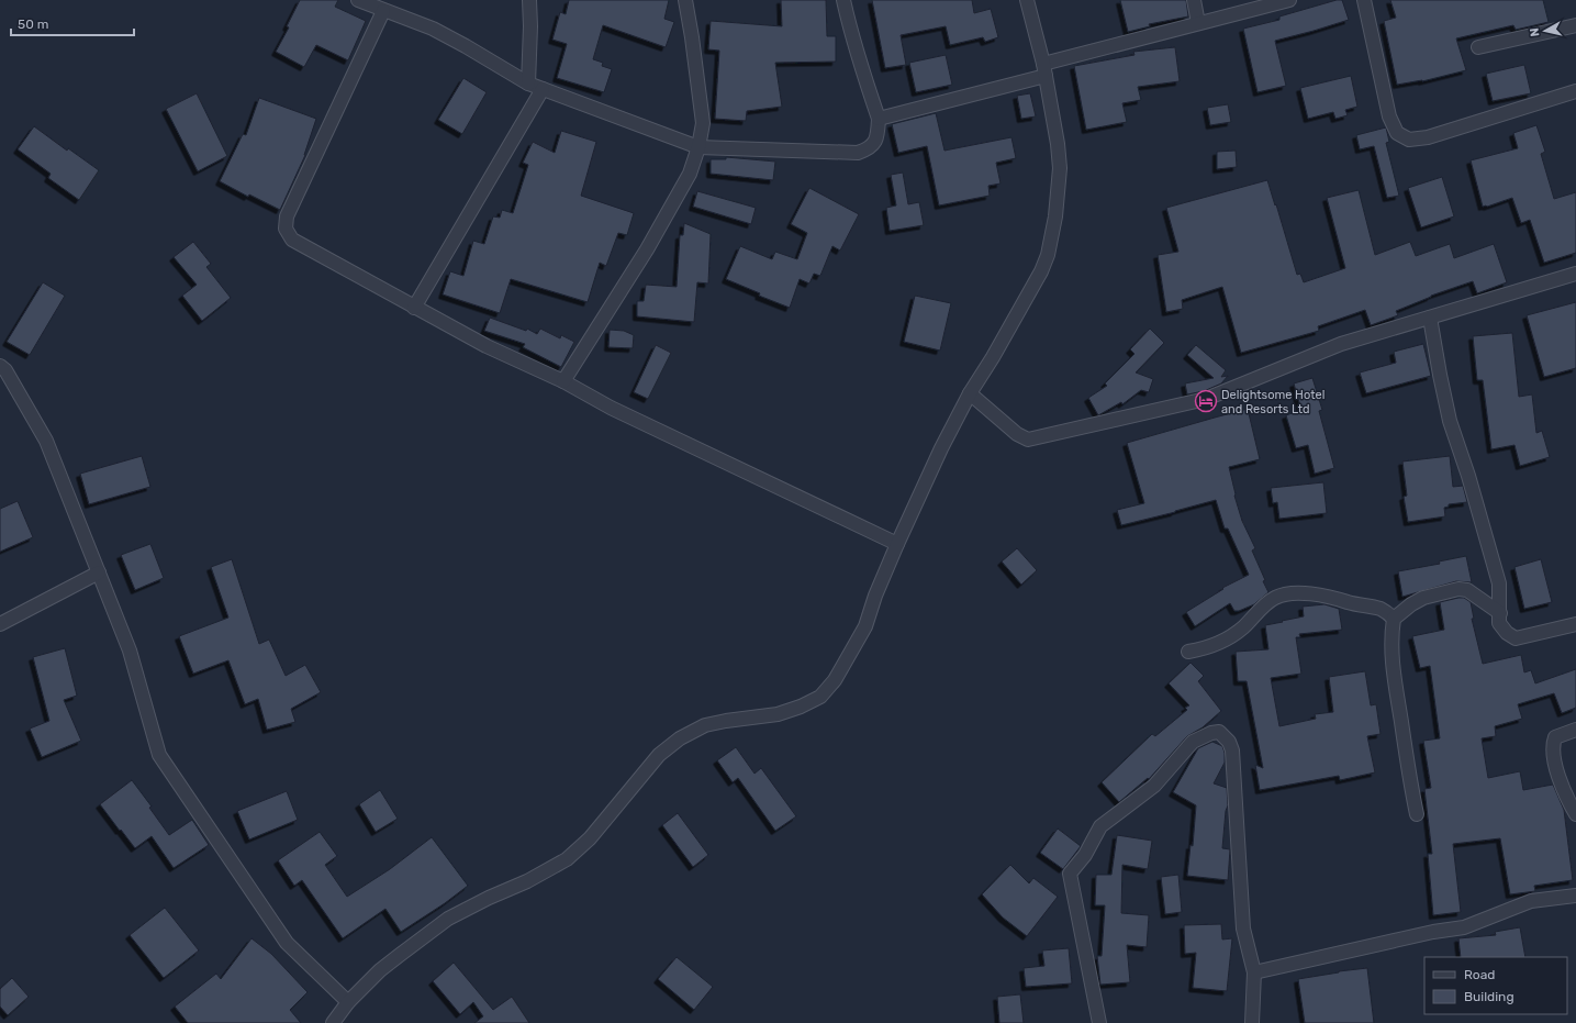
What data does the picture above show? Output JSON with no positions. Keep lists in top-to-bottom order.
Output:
{
  "places": {
    "hotel": ["Delightsome Hotel and Resorts Ltd"]
  },
  "legend": ["Road", "Building"],
  "scale_bar": "50 m",
  "north": "left"
}
